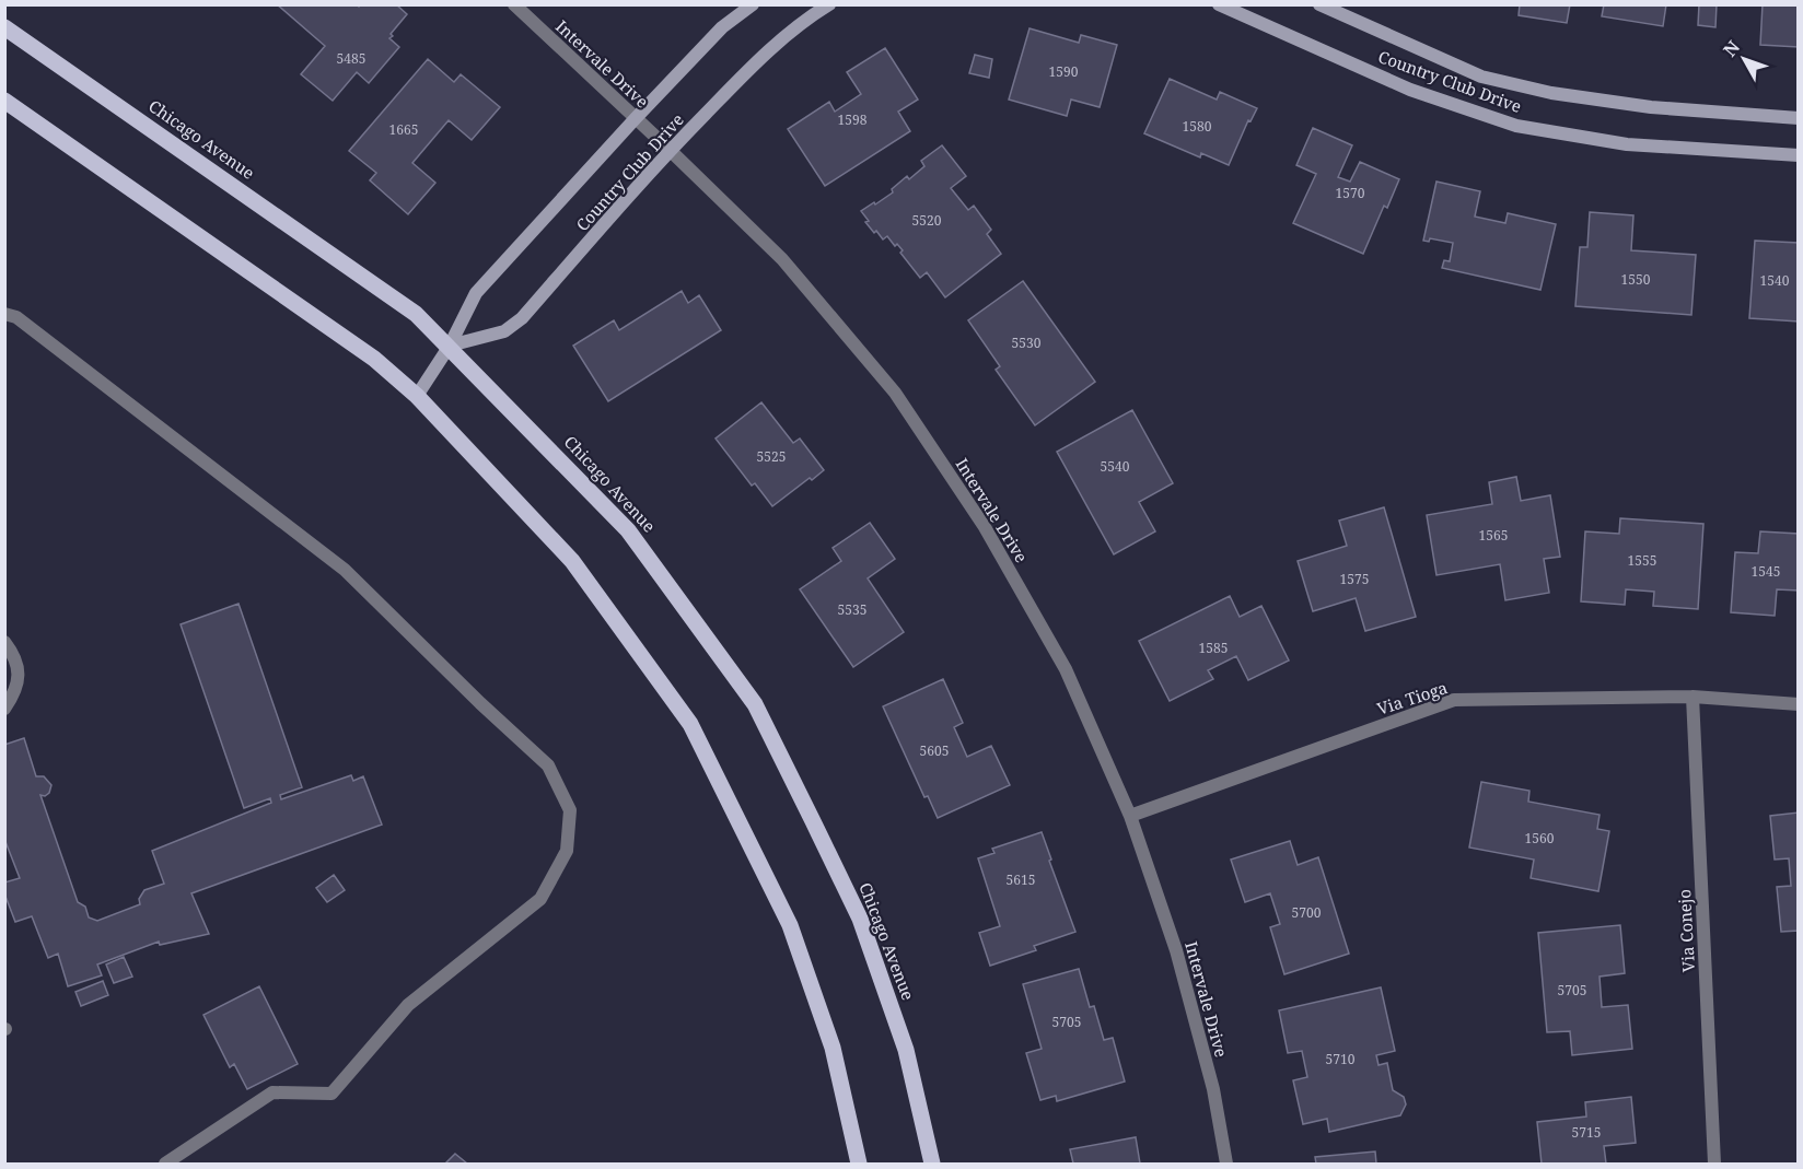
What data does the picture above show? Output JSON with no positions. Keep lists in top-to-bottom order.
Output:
{
  "streets": {
    "main road": ["Chicago Avenue"],
    "street": [
      "Intervale Drive",
      "Country Club Drive",
      "Via Tioga",
      "Via Conejo"
    ]
  },
  "crossings": [
    ["Intervale Drive", "Country Club Drive"],
    ["Intervale Drive", "Via Tioga"],
    ["Country Club Drive", "Chicago Avenue"],
    ["Via Tioga", "Via Conejo"]
  ],
  "house_numbers": [
    "5485",
    "1590",
    "1598",
    "1580",
    "1665",
    "1570",
    "5520",
    "1550",
    "1540",
    "5530",
    "5525",
    "5540",
    "1565",
    "1555",
    "1545",
    "1575",
    "5535",
    "1585",
    "5605",
    "1560",
    "5615",
    "5700",
    "5705",
    "5705",
    "5710",
    "5715"
  ],
  "north": "top left"
}
